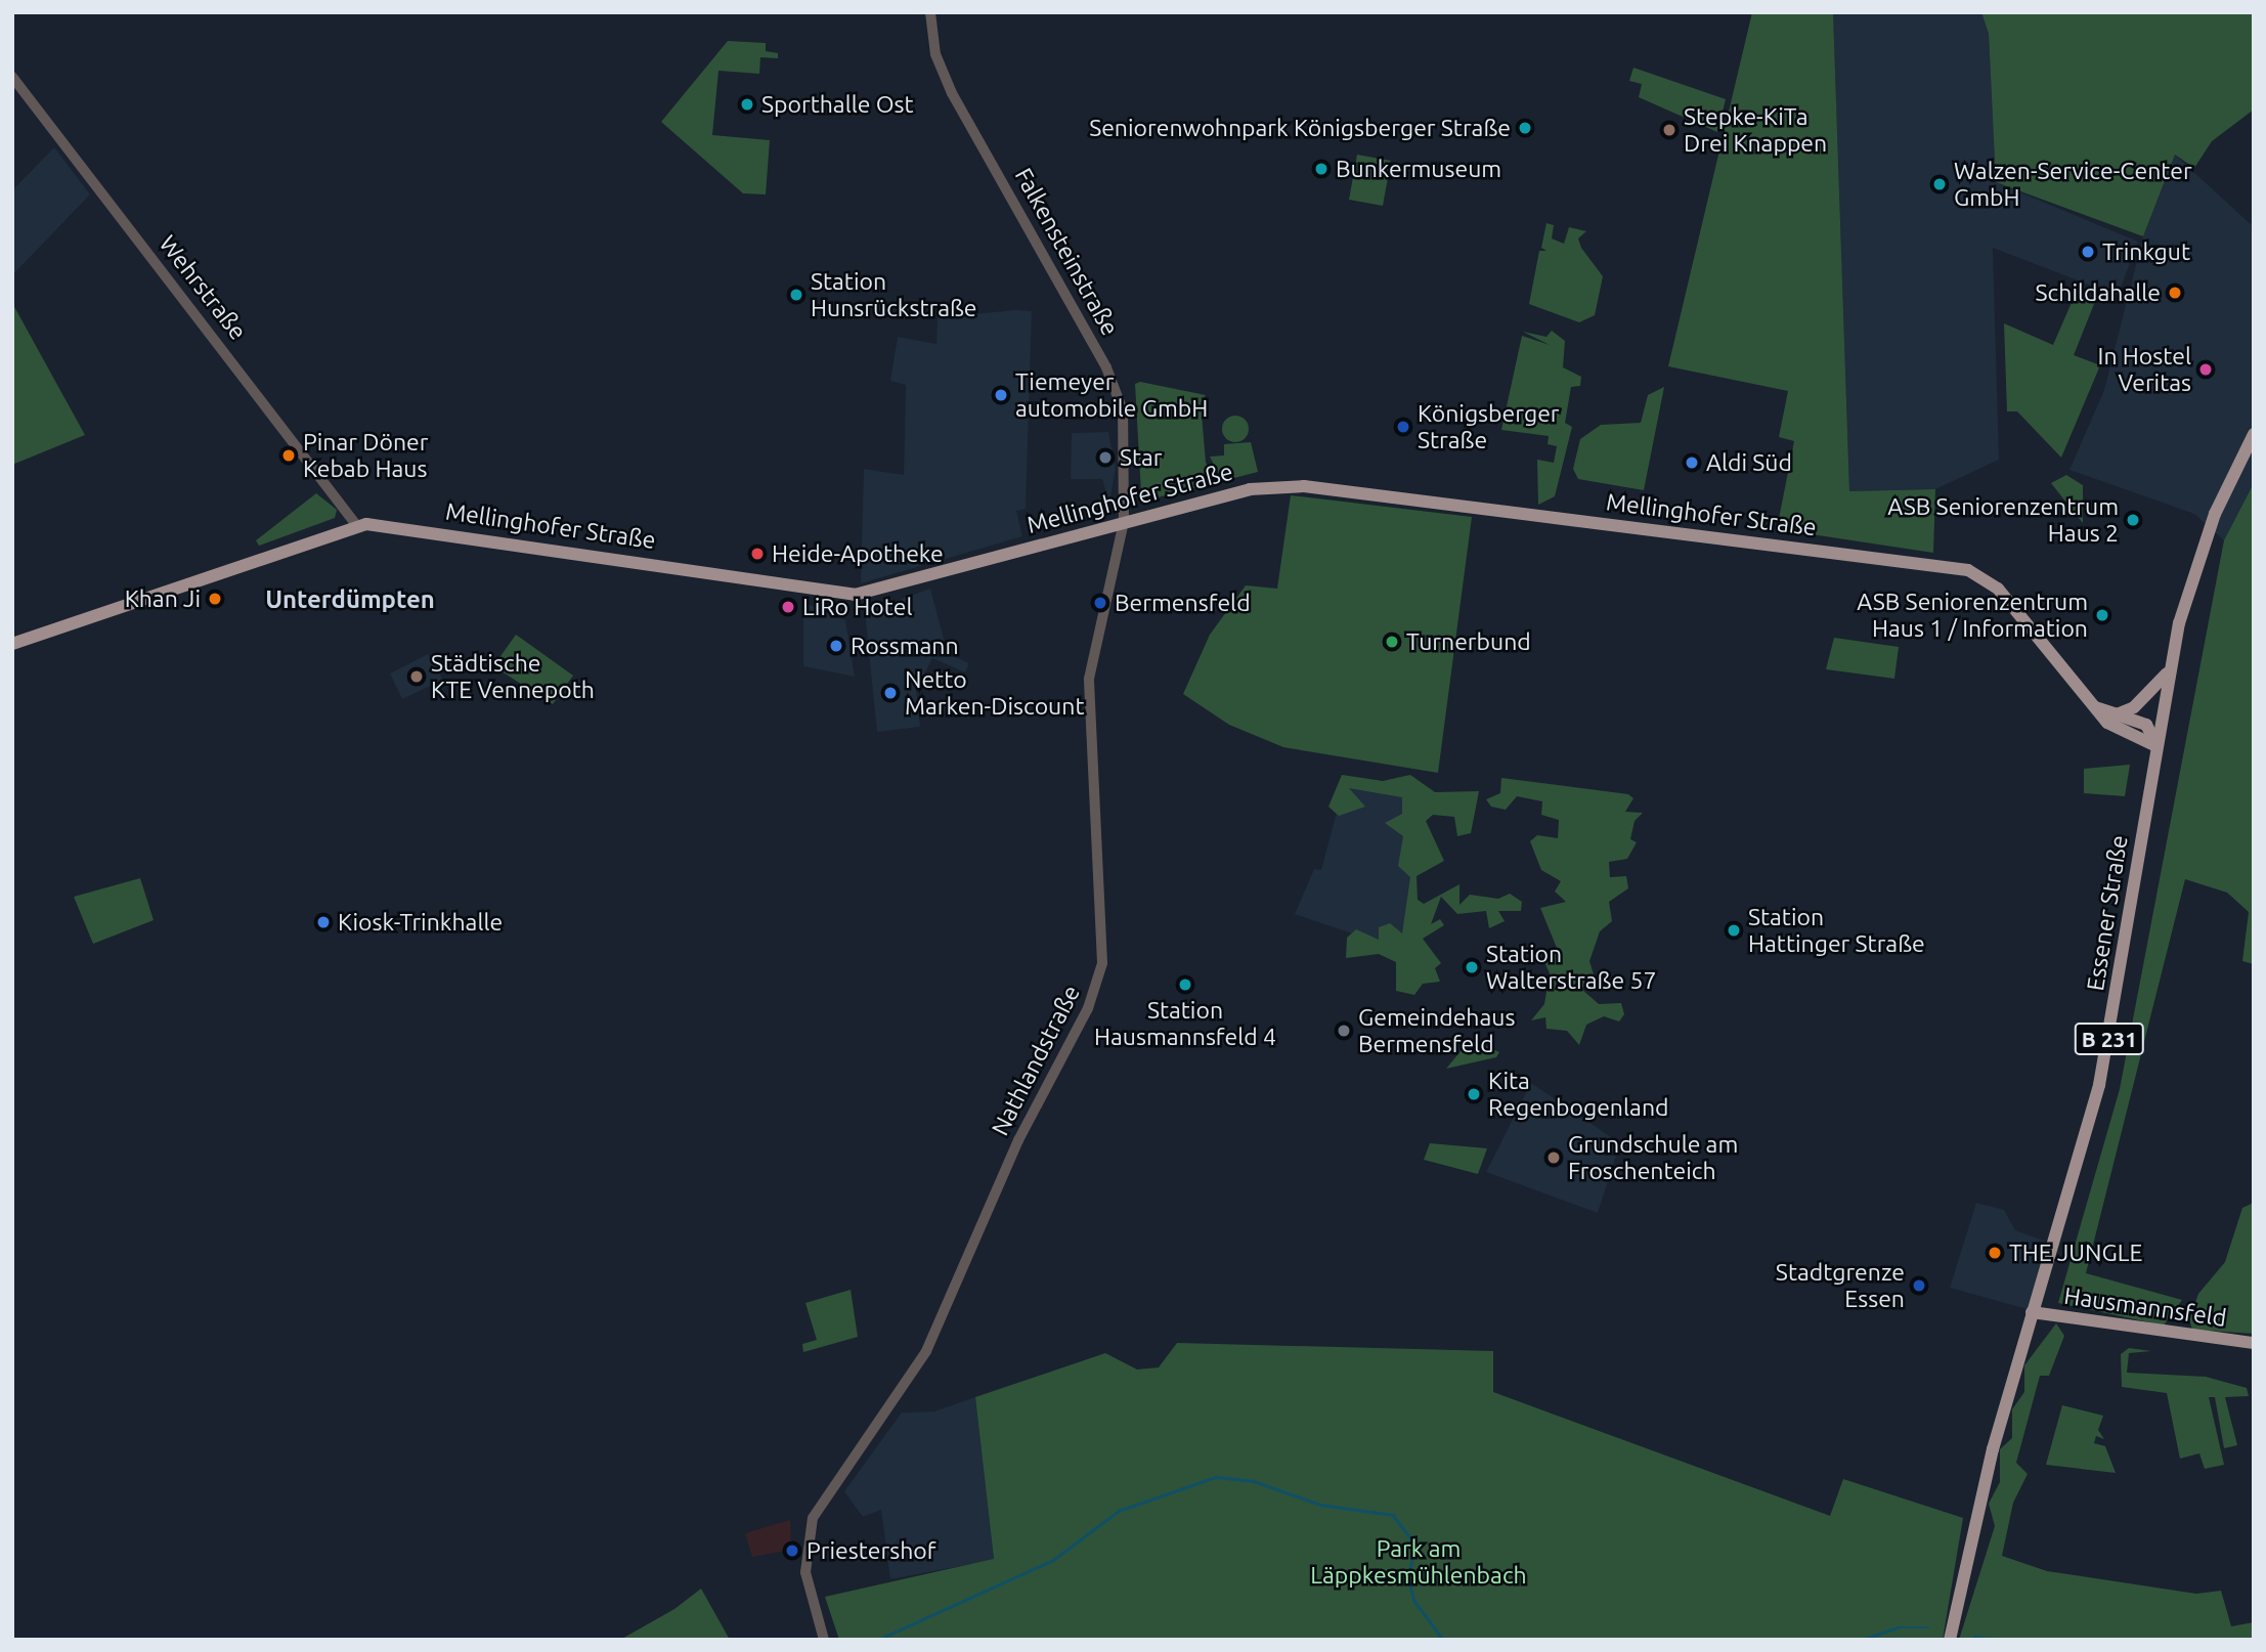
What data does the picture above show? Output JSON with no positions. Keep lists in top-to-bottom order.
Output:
{
  "streets": {
    "main road": [
      "Mellinghofer Straße",
      "Essener Straße",
      "B 231",
      "Hausmannsfeld"
    ],
    "street": ["Falkensteinstraße", "Wehrstraße", "Nathlandstraße"]
  },
  "crossings": [
    ["Falkensteinstraße", "Mellinghofer Straße"],
    ["Falkensteinstraße", "Nathlandstraße"],
    ["Wehrstraße", "Mellinghofer Straße"],
    ["Mellinghofer Straße", "Essener Straße"],
    ["Mellinghofer Straße", "Nathlandstraße"],
    ["Essener Straße", "Hausmannsfeld"]
  ],
  "districts": ["Unterdümpten"],
  "parks": ["Park am Läppkesmühlenbach"],
  "places": [
    "Sporthalle Ost",
    "Seniorenwohnpark Königsberger Straße",
    "Stepke-KiTa Drei Knappen",
    "Bunkermuseum",
    "Walzen-Service-Center GmbH",
    "Trinkgut",
    "Schildahalle",
    "Station Hunsrückstraße",
    "In Hostel Veritas",
    "Tiemeyer automobile GmbH",
    "Königsberger Straße",
    "Pinar Döner Kebab Haus",
    "Star",
    "Aldi Süd",
    "ASB Seniorenzentrum Haus 2",
    "Heide-Apotheke",
    "Khan Ji",
    "Bermensfeld",
    "LiRo Hotel",
    "ASB Seniorenzentrum Haus 1 / Information",
    "Turnerbund",
    "Rossmann",
    "Städtische KTE Vennepoth",
    "Netto Marken-Discount",
    "Kiosk-Trinkhalle",
    "Station Hattinger Straße",
    "Station Walterstraße 57",
    "Station Hausmannsfeld 4",
    "Gemeindehaus Bermensfeld",
    "Kita Regenbogenland",
    "Grundschule am Froschenteich",
    "THE JUNGLE",
    "Stadtgrenze Essen",
    "Priestershof"
  ]
}
